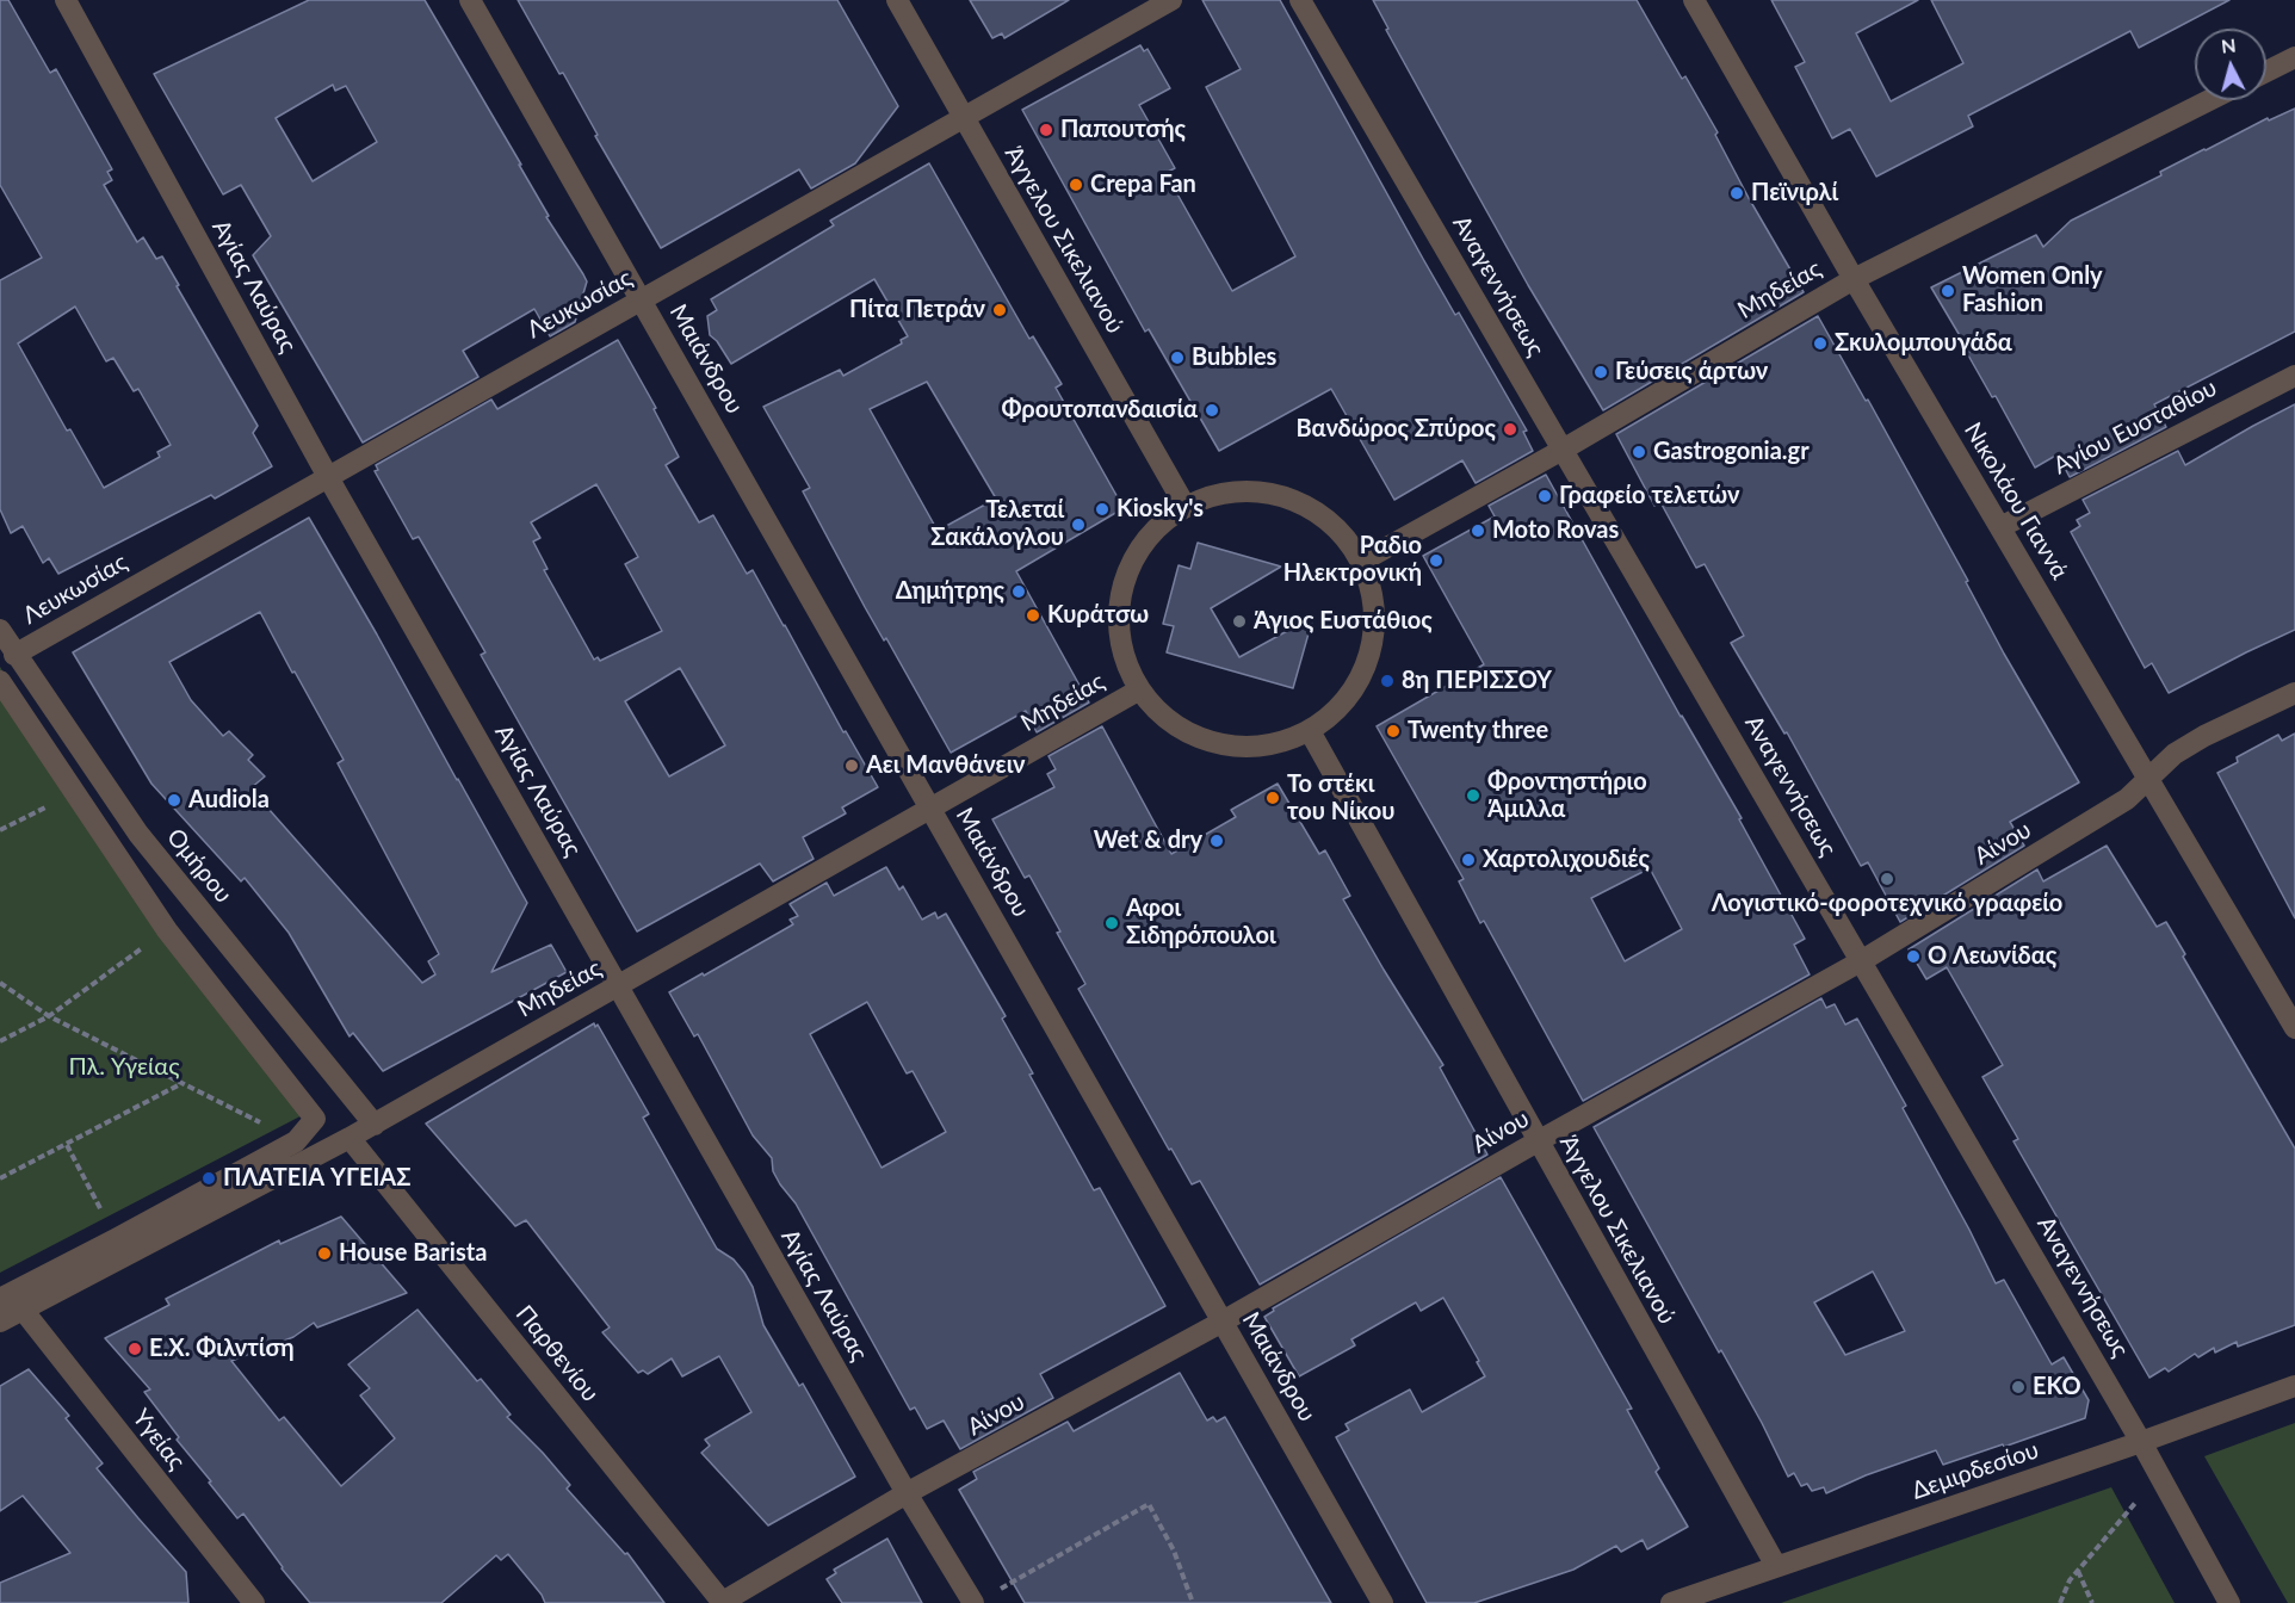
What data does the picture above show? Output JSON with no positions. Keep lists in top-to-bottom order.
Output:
{
  "streets": {
    "street": [
      "Άγγελου Σικελιανού",
      "Αγίας Λαύρας",
      "Αναγεννήσεως",
      "Μηδείας",
      "Λευκωσίας",
      "Μαιάνδρου",
      "Αγίου Ευσταθίου",
      "Νικολάου Γιαννά",
      "Αίνου",
      "Ομήρου",
      "Παρθενίου",
      "Υγείας",
      "Δεμιρδεσίου"
    ]
  },
  "crossings": [
    ["Άγγελου Σικελιανού", "Μηδείας"],
    ["Άγγελου Σικελιανού", "Λευκωσίας"],
    ["Άγγελου Σικελιανού", "Αίνου"],
    ["Άγγελου Σικελιανού", "Δεμιρδεσίου"],
    ["Αγίας Λαύρας", "Μηδείας"],
    ["Αγίας Λαύρας", "Λευκωσίας"],
    ["Αγίας Λαύρας", "Αίνου"],
    ["Αναγεννήσεως", "Μηδείας"],
    ["Αναγεννήσεως", "Αίνου"],
    ["Αναγεννήσεως", "Δεμιρδεσίου"],
    ["Μηδείας", "Μαιάνδρου"],
    ["Μηδείας", "Νικολάου Γιαννά"],
    ["Μηδείας", "Ομήρου"],
    ["Μηδείας", "Παρθενίου"],
    ["Μηδείας", "Υγείας"],
    ["Λευκωσίας", "Μαιάνδρου"],
    ["Λευκωσίας", "Ομήρου"],
    ["Μαιάνδρου", "Αίνου"],
    ["Αγίου Ευσταθίου", "Νικολάου Γιαννά"],
    ["Νικολάου Γιαννά", "Αίνου"],
    ["Αίνου", "Παρθενίου"]
  ],
  "parks": ["Πλ. Υγείας"],
  "places": [
    "Παπουτσής",
    "Crepa Fan",
    "Πεϊνιρλί",
    "Women Only Fashion",
    "Πίτα Πετράν",
    "Σκυλομπουγάδα",
    "Bubbles",
    "Γεύσεις άρτων",
    "Φρουτοπανδαισία",
    "Βανδώρος Σπύρος",
    "Gastrogonia.gr",
    "Γραφείο τελετών",
    "Kiosky's",
    "Τελεταί Σακάλογλου",
    "Moto Rovas",
    "Ραδιο Ηλεκτρονική",
    "Δημήτρης",
    "Κυράτσω",
    "Άγιος Ευστάθιος",
    "8η ΠΕΡΙΣΣΟΥ",
    "Twenty three",
    "Αει Μανθάνειν",
    "Φροντηστήριο Άμιλλα",
    "Το στέκι του Νίκου",
    "Audiola",
    "Wet & dry",
    "Χαρτολιχουδιές",
    "Λογιστικό-φοροτεχνικό γραφείο",
    "Αφοι Σιδηρόπουλοι",
    "Ο Λεωνίδας",
    "ΠΛΑΤΕΙΑ ΥΓΕΙΑΣ",
    "House Barista",
    "Ε.Χ. Φιλντίση",
    "ΕΚΟ"
  ],
  "north": "top"
}
